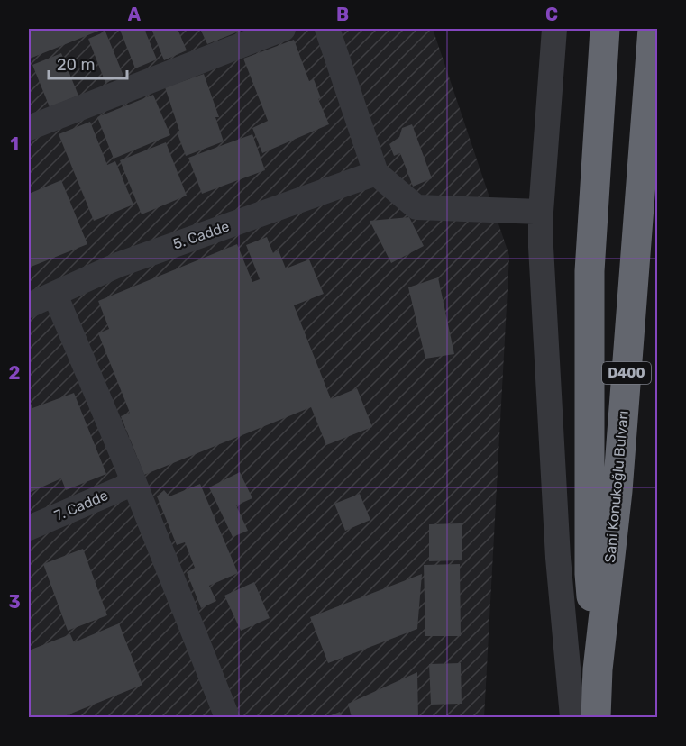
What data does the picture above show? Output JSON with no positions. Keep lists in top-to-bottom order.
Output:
{
  "streets": {
    "highway": ["D400", "Sani Konukoğlu Bulvarı"],
    "street": ["5. Cadde", "7. Cadde"]
  },
  "scale_bar": "20 m",
  "grid": {
    "columns": ["A", "B", "C"],
    "rows": ["1", "2", "3"]
  }
}
